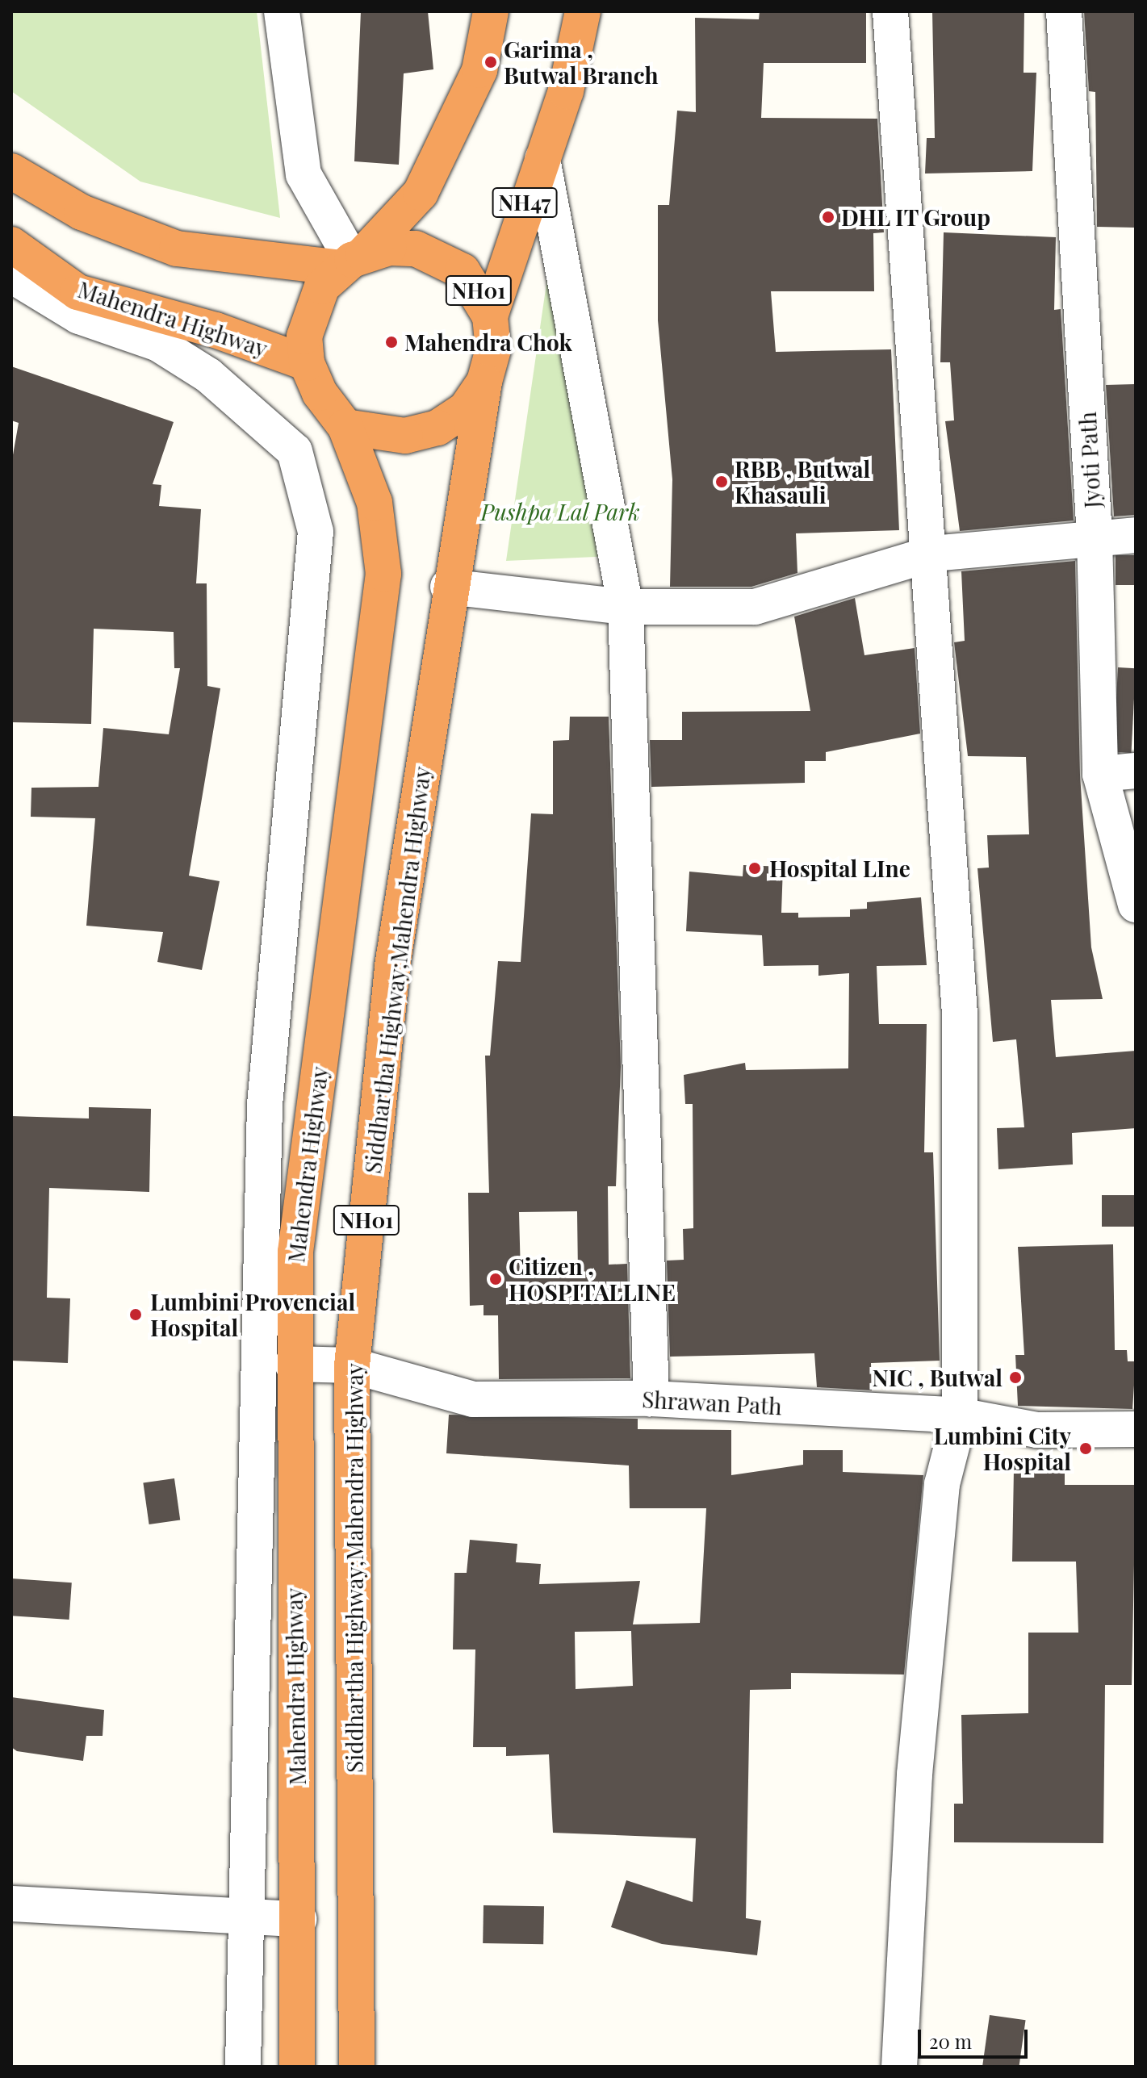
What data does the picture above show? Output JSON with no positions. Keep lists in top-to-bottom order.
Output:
{
  "streets": {
    "highway": [
      "NH47",
      "NH01",
      "Mahendra Highway",
      "Siddhartha Highway;Mahendra Highway"
    ],
    "street": ["Jyoti Path", "Shrawan Path"]
  },
  "crossings": [
    ["NH47", "NH01"],
    ["NH47", "Mahendra Highway"],
    ["NH47", "Siddhartha Highway;Mahendra Highway"],
    ["NH01", "Mahendra Highway"],
    ["NH01", "Siddhartha Highway;Mahendra Highway"],
    ["Mahendra Highway", "Siddhartha Highway;Mahendra Highway"],
    ["Mahendra Highway", "Shrawan Path"],
    ["Siddhartha Highway;Mahendra Highway", "Shrawan Path"]
  ],
  "parks": ["Pushpa Lal Park"],
  "places": [
    "Garima , Butwal Branch",
    "DHL IT Group",
    "Mahendra Chok",
    "RBB , Butwal Khasauli",
    "Hospital LIne",
    "Citizen , HOSPITALLINE",
    "Lumbini Provencial Hospital",
    "NIC , Butwal",
    "Lumbini City Hospital"
  ],
  "scale_bar": "20 m"
}
